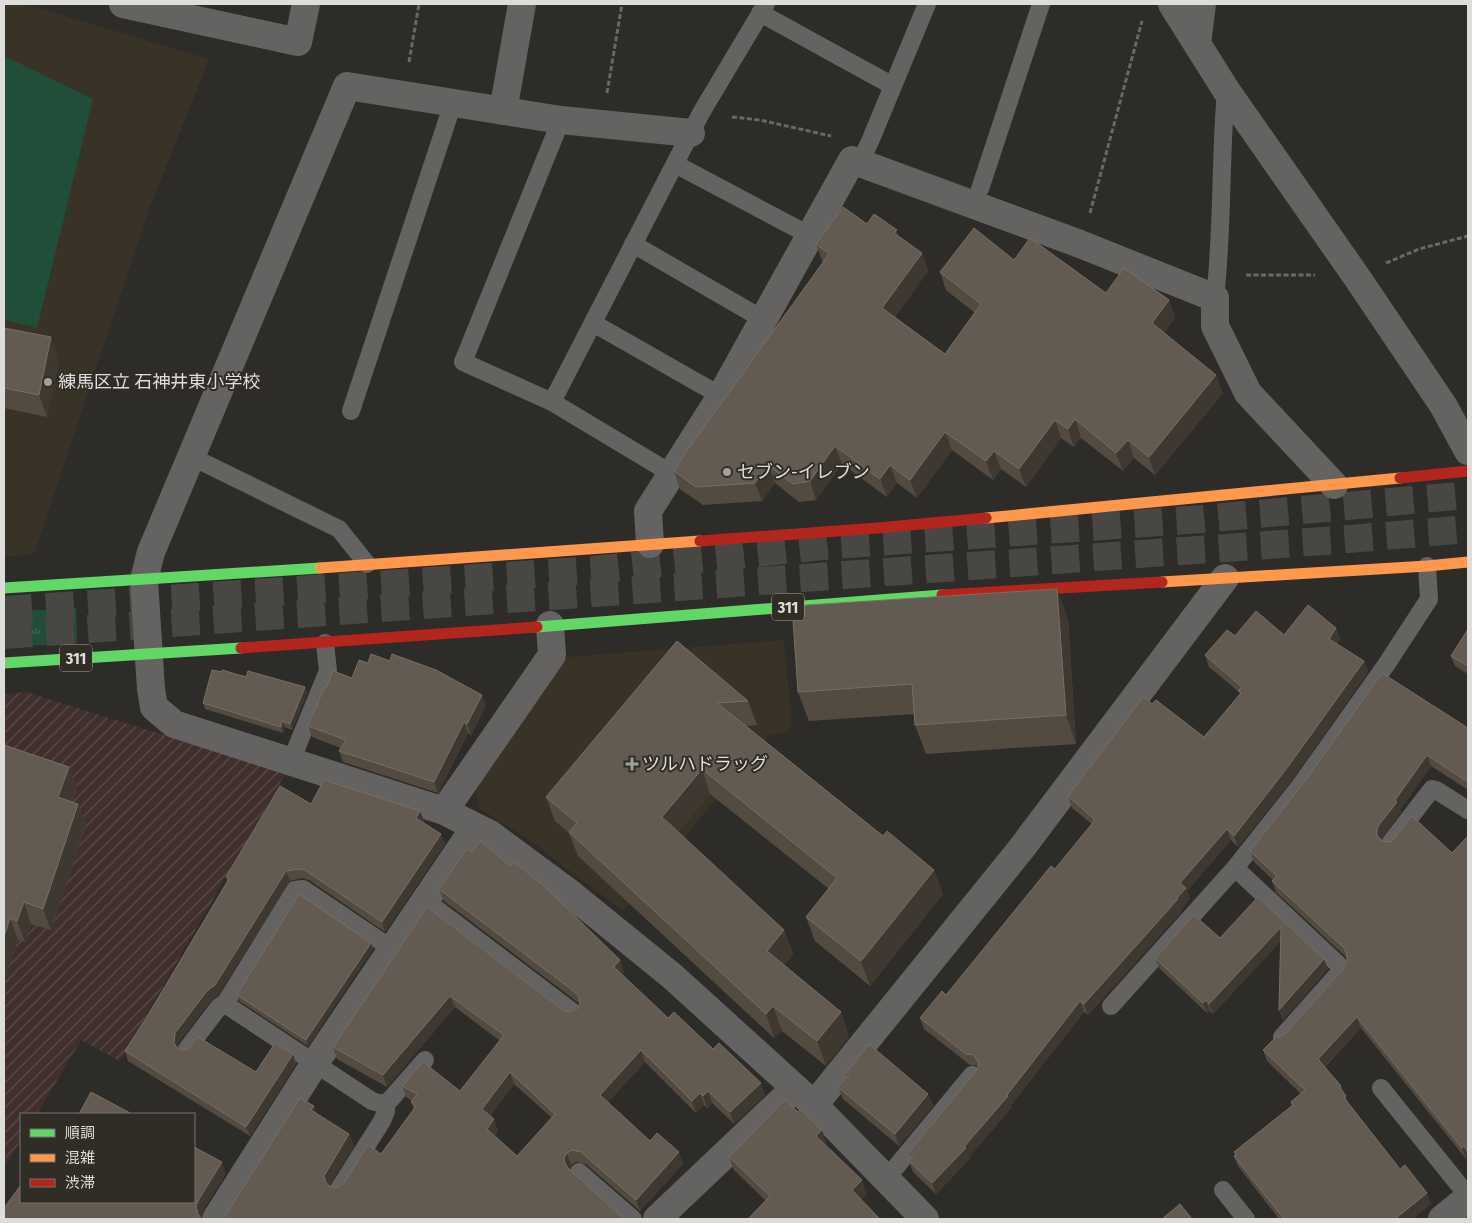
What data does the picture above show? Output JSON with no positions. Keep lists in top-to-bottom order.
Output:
{
  "streets": {
    "main road": ["311"]
  },
  "places": {
    "other": ["練馬区立 石神井東小学校", "セブン-イレブン"],
    "health": ["ツルハドラッグ"]
  },
  "legend": ["順調", "混雑", "渋滞"]
}
